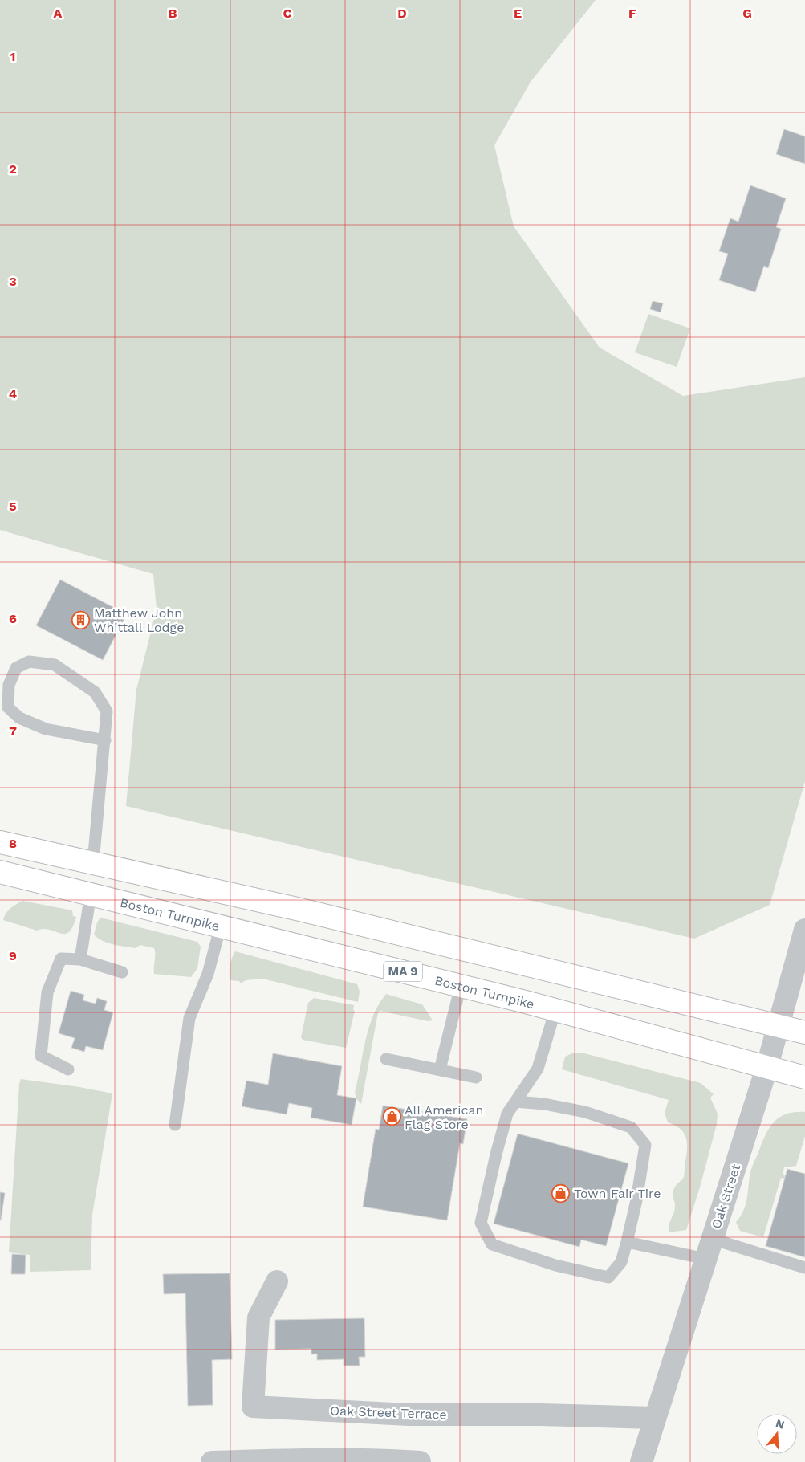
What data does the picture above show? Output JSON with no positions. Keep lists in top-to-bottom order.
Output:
{
  "streets": {
    "highway": ["Boston Turnpike", "MA 9"],
    "street": ["Oak Street", "Oak Street Terrace"]
  },
  "crossings": [
    ["Boston Turnpike", "Oak Street"],
    ["Oak Street", "Oak Street Terrace"]
  ],
  "places": {
    "building": ["Matthew John Whittall Lodge"],
    "shop": ["All American Flag Store", "Town Fair Tire"]
  },
  "north": "top",
  "grid": {
    "columns": [
      "A",
      "B",
      "C",
      "D",
      "E",
      "F",
      "G"
    ],
    "rows": [
      "1",
      "2",
      "3",
      "4",
      "5",
      "6",
      "7",
      "8",
      "9"
    ]
  }
}
